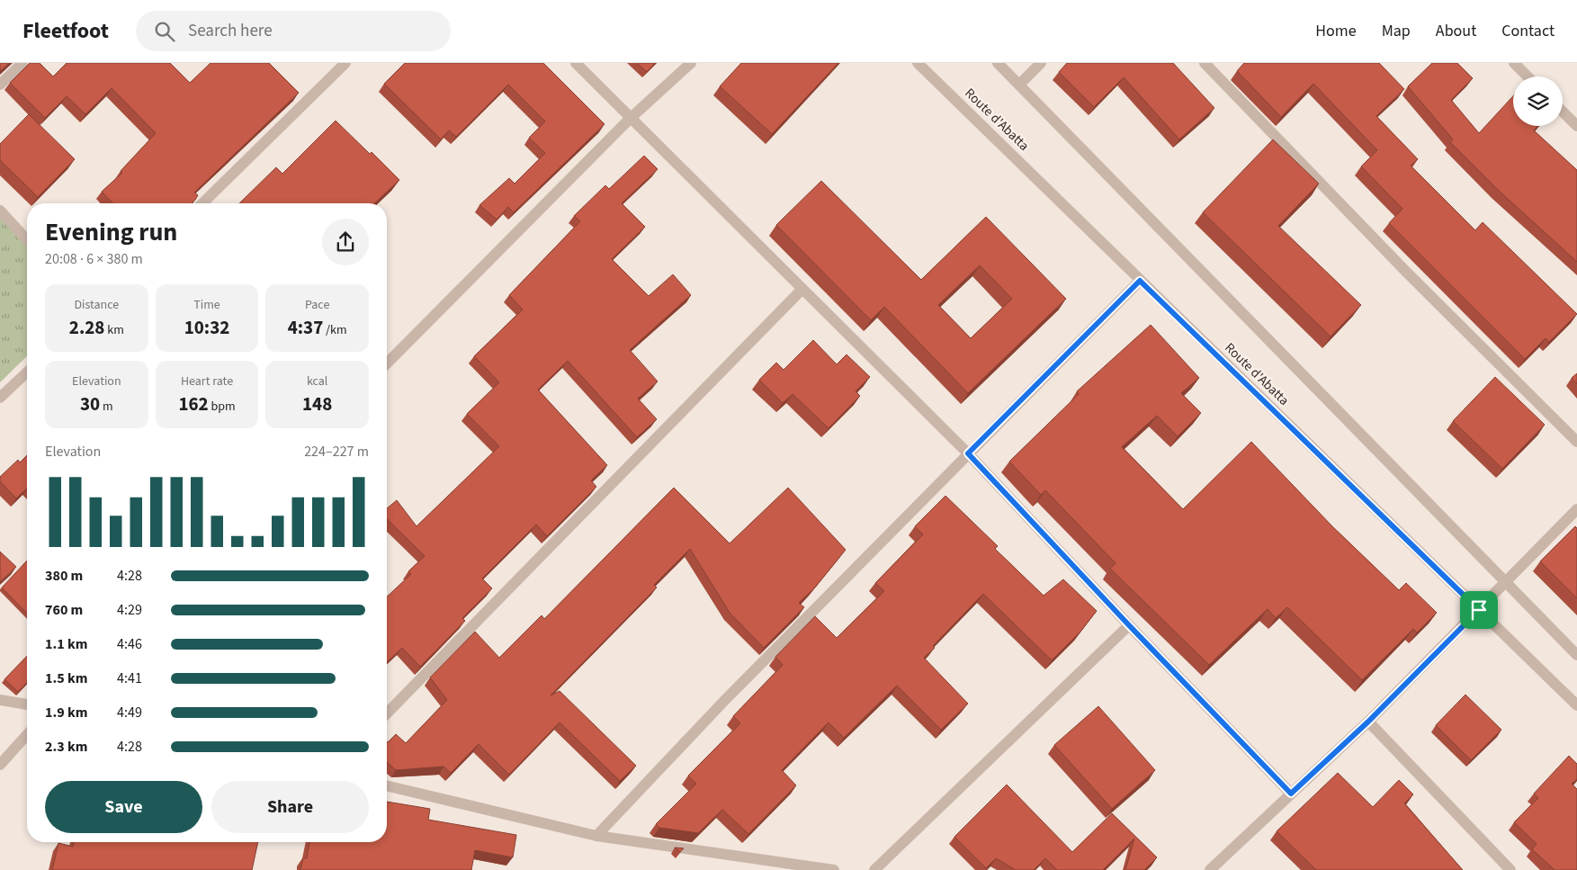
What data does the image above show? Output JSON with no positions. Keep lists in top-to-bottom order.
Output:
{
  "streets": {
    "street": ["Route d'Abatta"]
  },
  "page": {
    "header": "Fleetfoot",
    "search": "Search here",
    "nav": [
      "Home",
      "Map",
      "About",
      "Contact"
    ],
    "heading": ["Evening run", "20:08 · 6 × 380 m"],
    "stats": [
      ["Distance", "2.28 km"],
      ["Time", "10:32"],
      ["Pace", "4:37 /km"],
      ["Elevation", "30 m"],
      ["Heart rate", "162 bpm"],
      ["kcal", "148"]
    ],
    "chart": ["Elevation", "224–227 m"],
    "list": [
      {
        "name": "380 m",
        "note": "4:28"
      },
      {
        "name": "760 m",
        "note": "4:29"
      },
      {
        "name": "1.1 km",
        "note": "4:46"
      },
      {
        "name": "1.5 km",
        "note": "4:41"
      },
      {
        "name": "1.9 km",
        "note": "4:49"
      },
      {
        "name": "2.3 km",
        "note": "4:28"
      }
    ],
    "buttons": ["Save", "Share"]
  }
}
